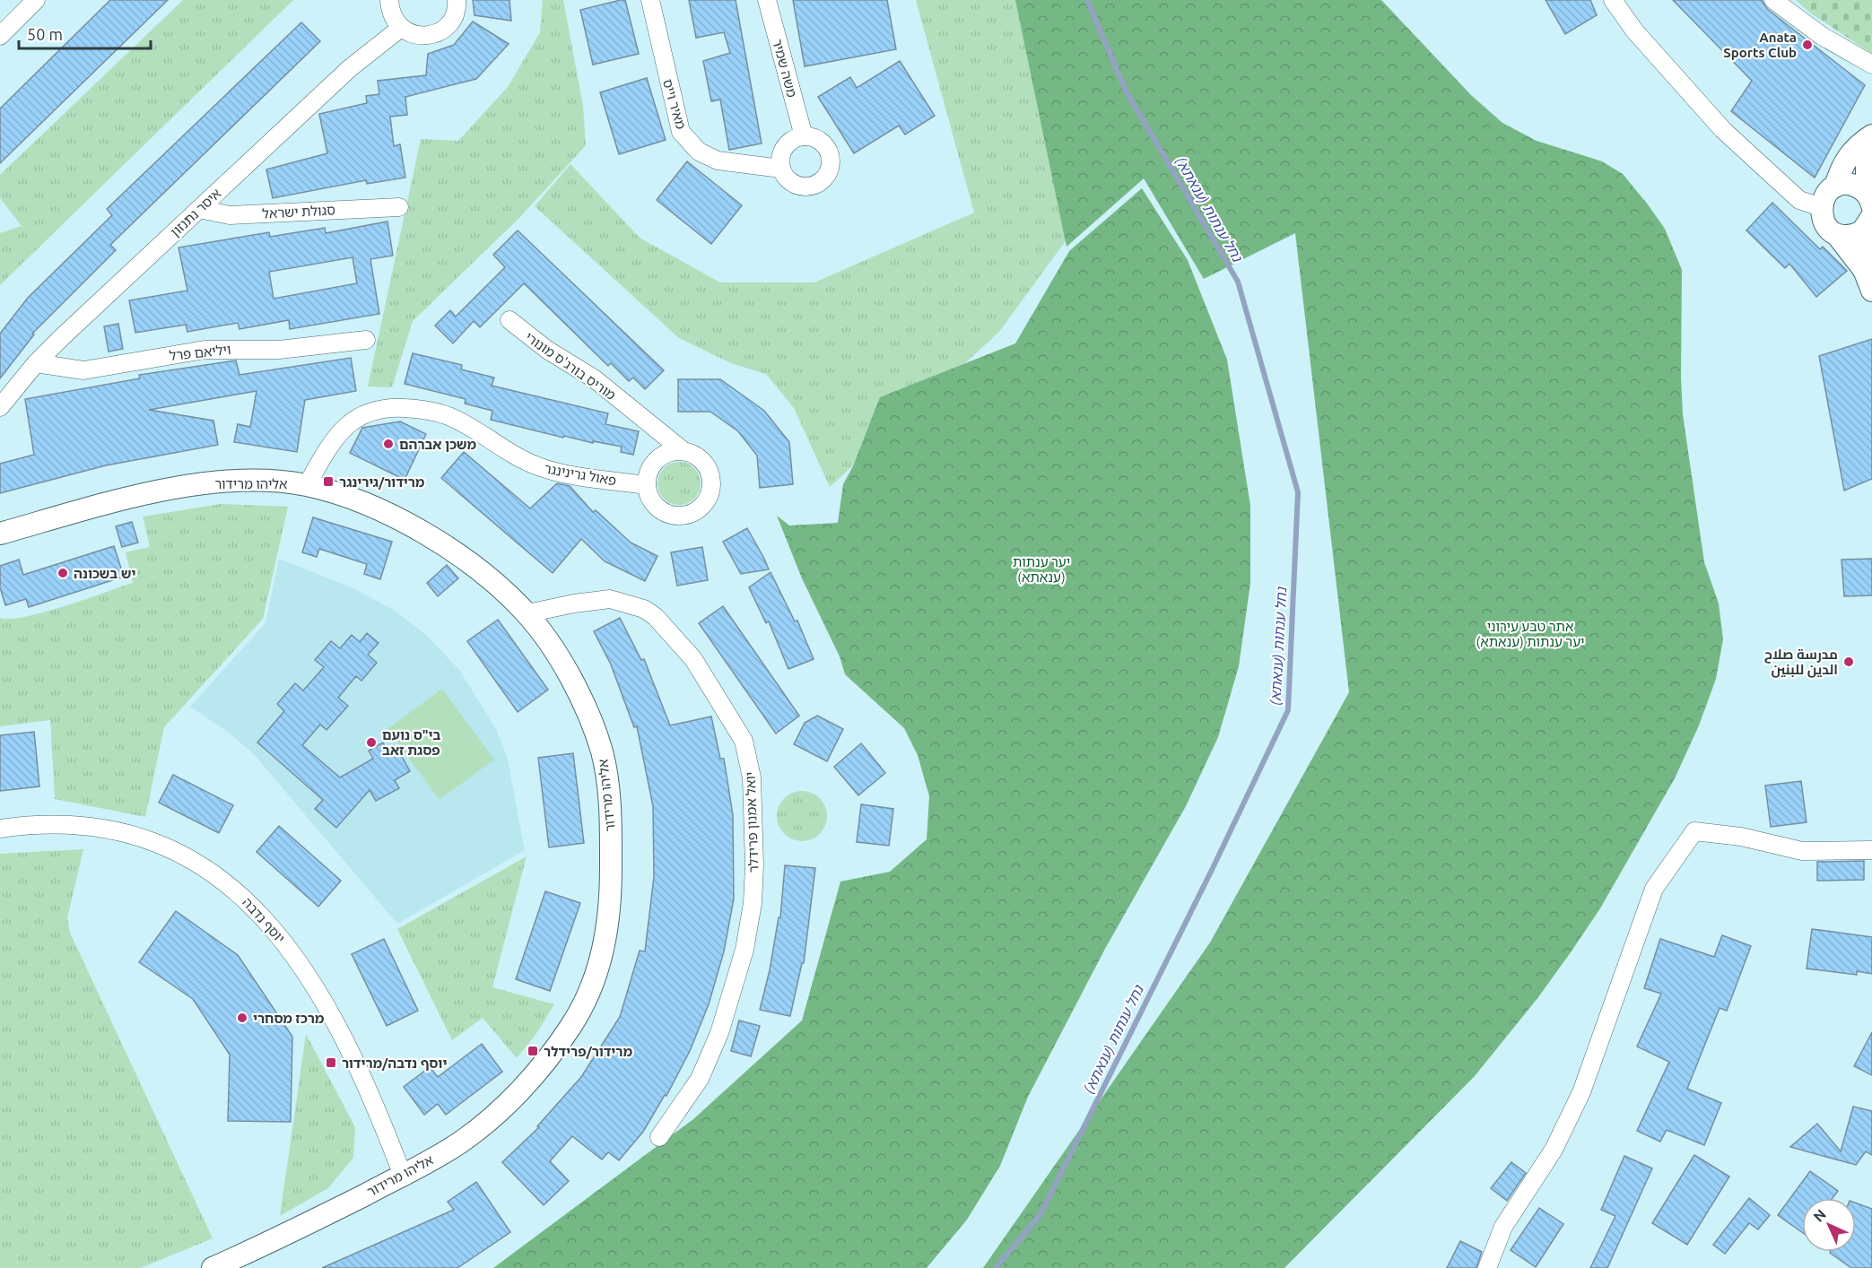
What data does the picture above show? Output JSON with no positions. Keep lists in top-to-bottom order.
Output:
{
  "streets": {
    "street": [
      "משה שמיר",
      "מאיר וייס",
      "סגולת ישראל",
      "איסר נתנזון",
      "ויליאם פרל",
      "מוריס בורג'ס מונורי",
      "פאול גרינינגר",
      "אליהו מרידור",
      "יואל אמנון פרידלר",
      "יוסף נדבה"
    ]
  },
  "crossings": [
    ["משה שמיר", "מאיר וייס"],
    ["סגולת ישראל", "איסר נתנזון"],
    ["איסר נתנזון", "ויליאם פרל"],
    ["מוריס בורג'ס מונורי", "פאול גרינינגר"],
    ["פאול גרינינגר", "אליהו מרידור"],
    ["אליהו מרידור", "יואל אמנון פרידלר"],
    ["אליהו מרידור", "יוסף נדבה"]
  ],
  "water": ["נחל ענתות (ענאתא)"],
  "parks": ["יער ענתות (ענאתא)", "אתר טבע עירוני יער ענתות (ענאתא)"],
  "places": {
    "other": [
      "Anata Sports Club",
      "משכן אברהם",
      "יש בשכונה",
      "مدرسة صلاح الدين للبنين",
      "בי\"ס נועם פסגת זאב",
      "מרכז מסחרי"
    ],
    "transit": ["מרידור/גירינגר", "מרידור/פרידלר", "יוסף נדבה/מרידור"]
  },
  "scale_bar": "50 m",
  "north": "top left"
}
